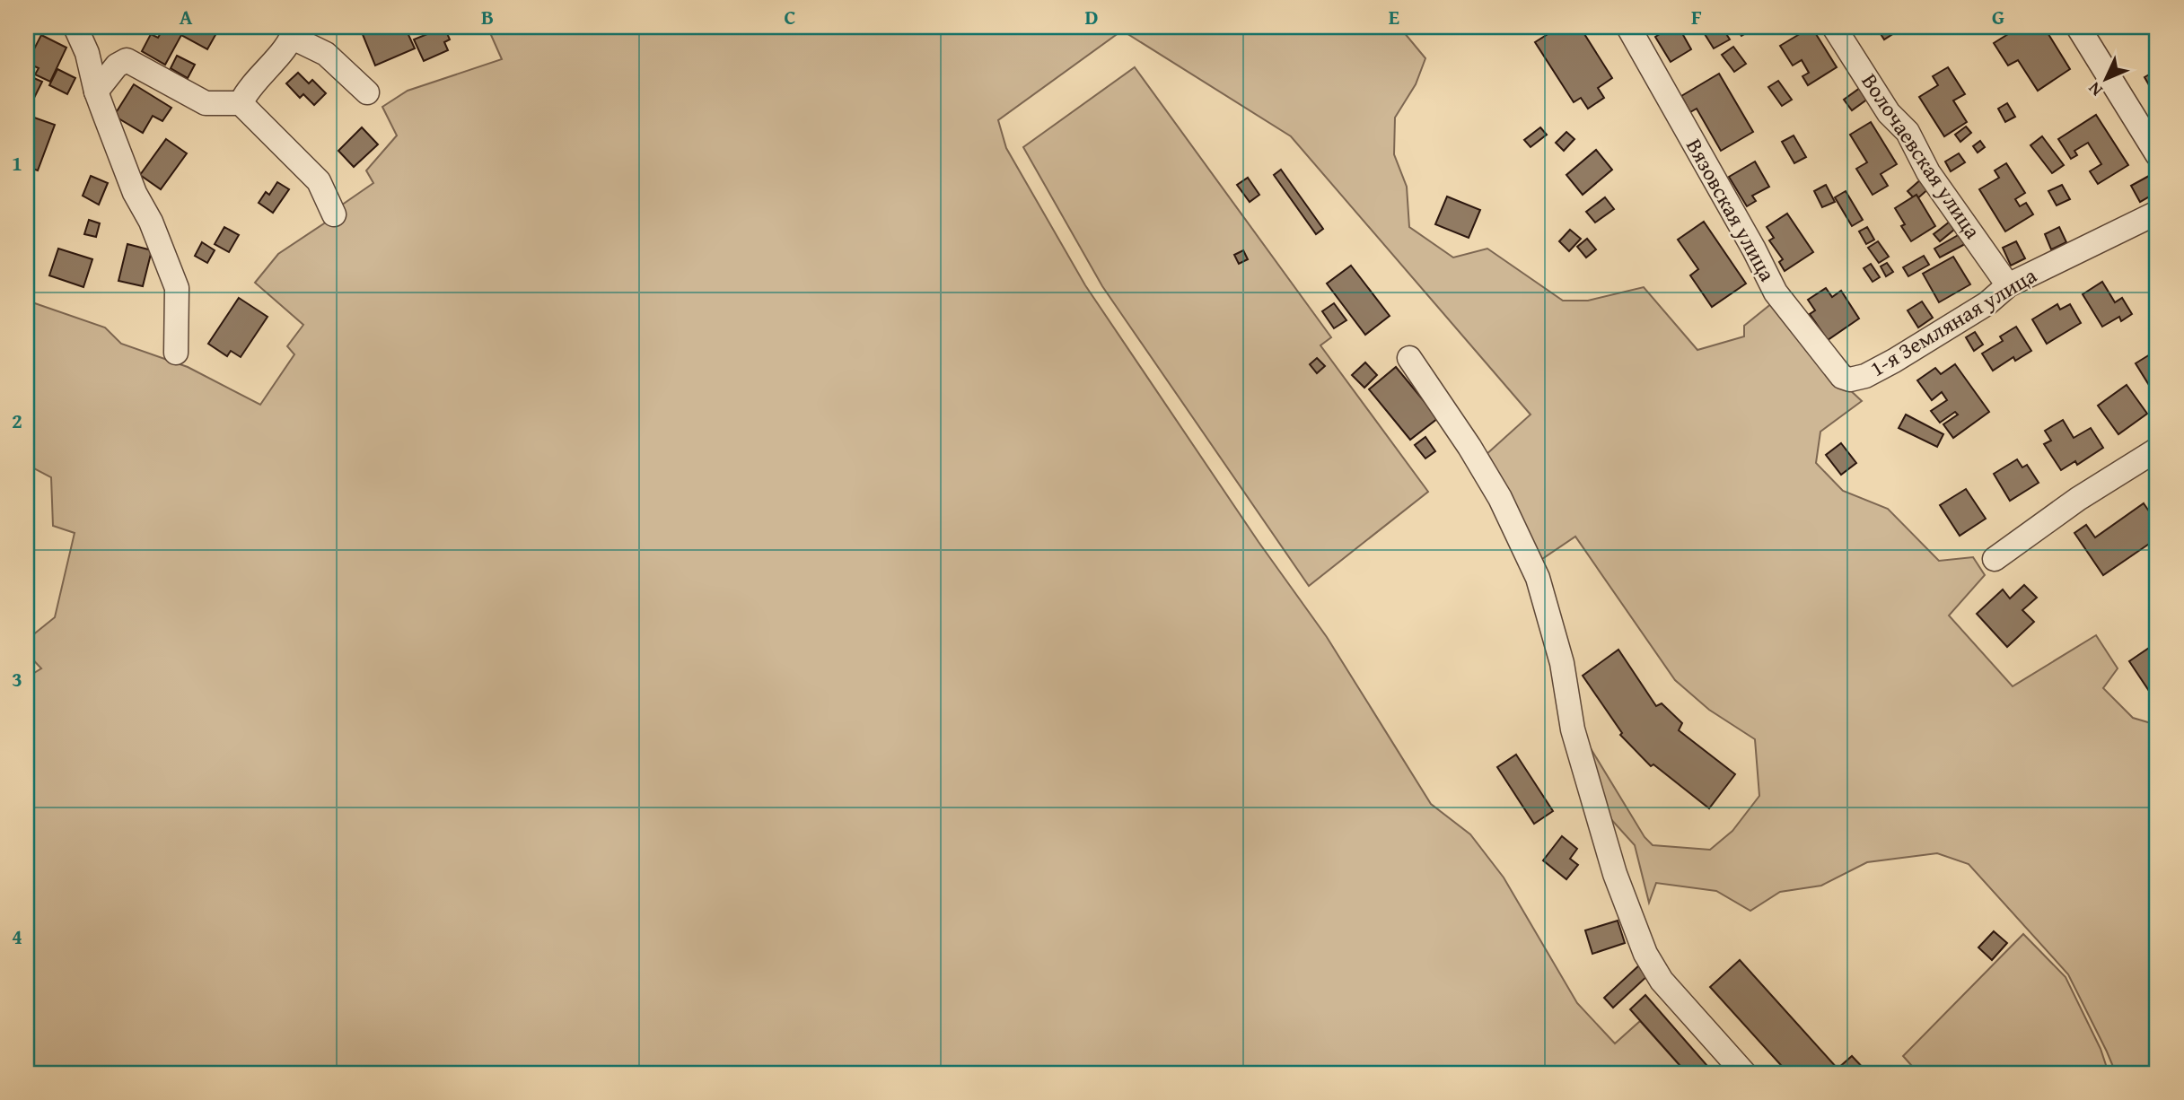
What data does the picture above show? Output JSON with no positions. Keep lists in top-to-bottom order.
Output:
{
  "streets": {
    "street": ["Волочаевская улица", "Вязовская улица", "1-я Земляная улица"]
  },
  "crossings": [
    ["Волочаевская улица", "1-я Земляная улица"],
    ["Вязовская улица", "1-я Земляная улица"]
  ],
  "north": "bottom left",
  "grid": {
    "columns": [
      "A",
      "B",
      "C",
      "D",
      "E",
      "F",
      "G"
    ],
    "rows": [
      "1",
      "2",
      "3",
      "4"
    ]
  }
}
